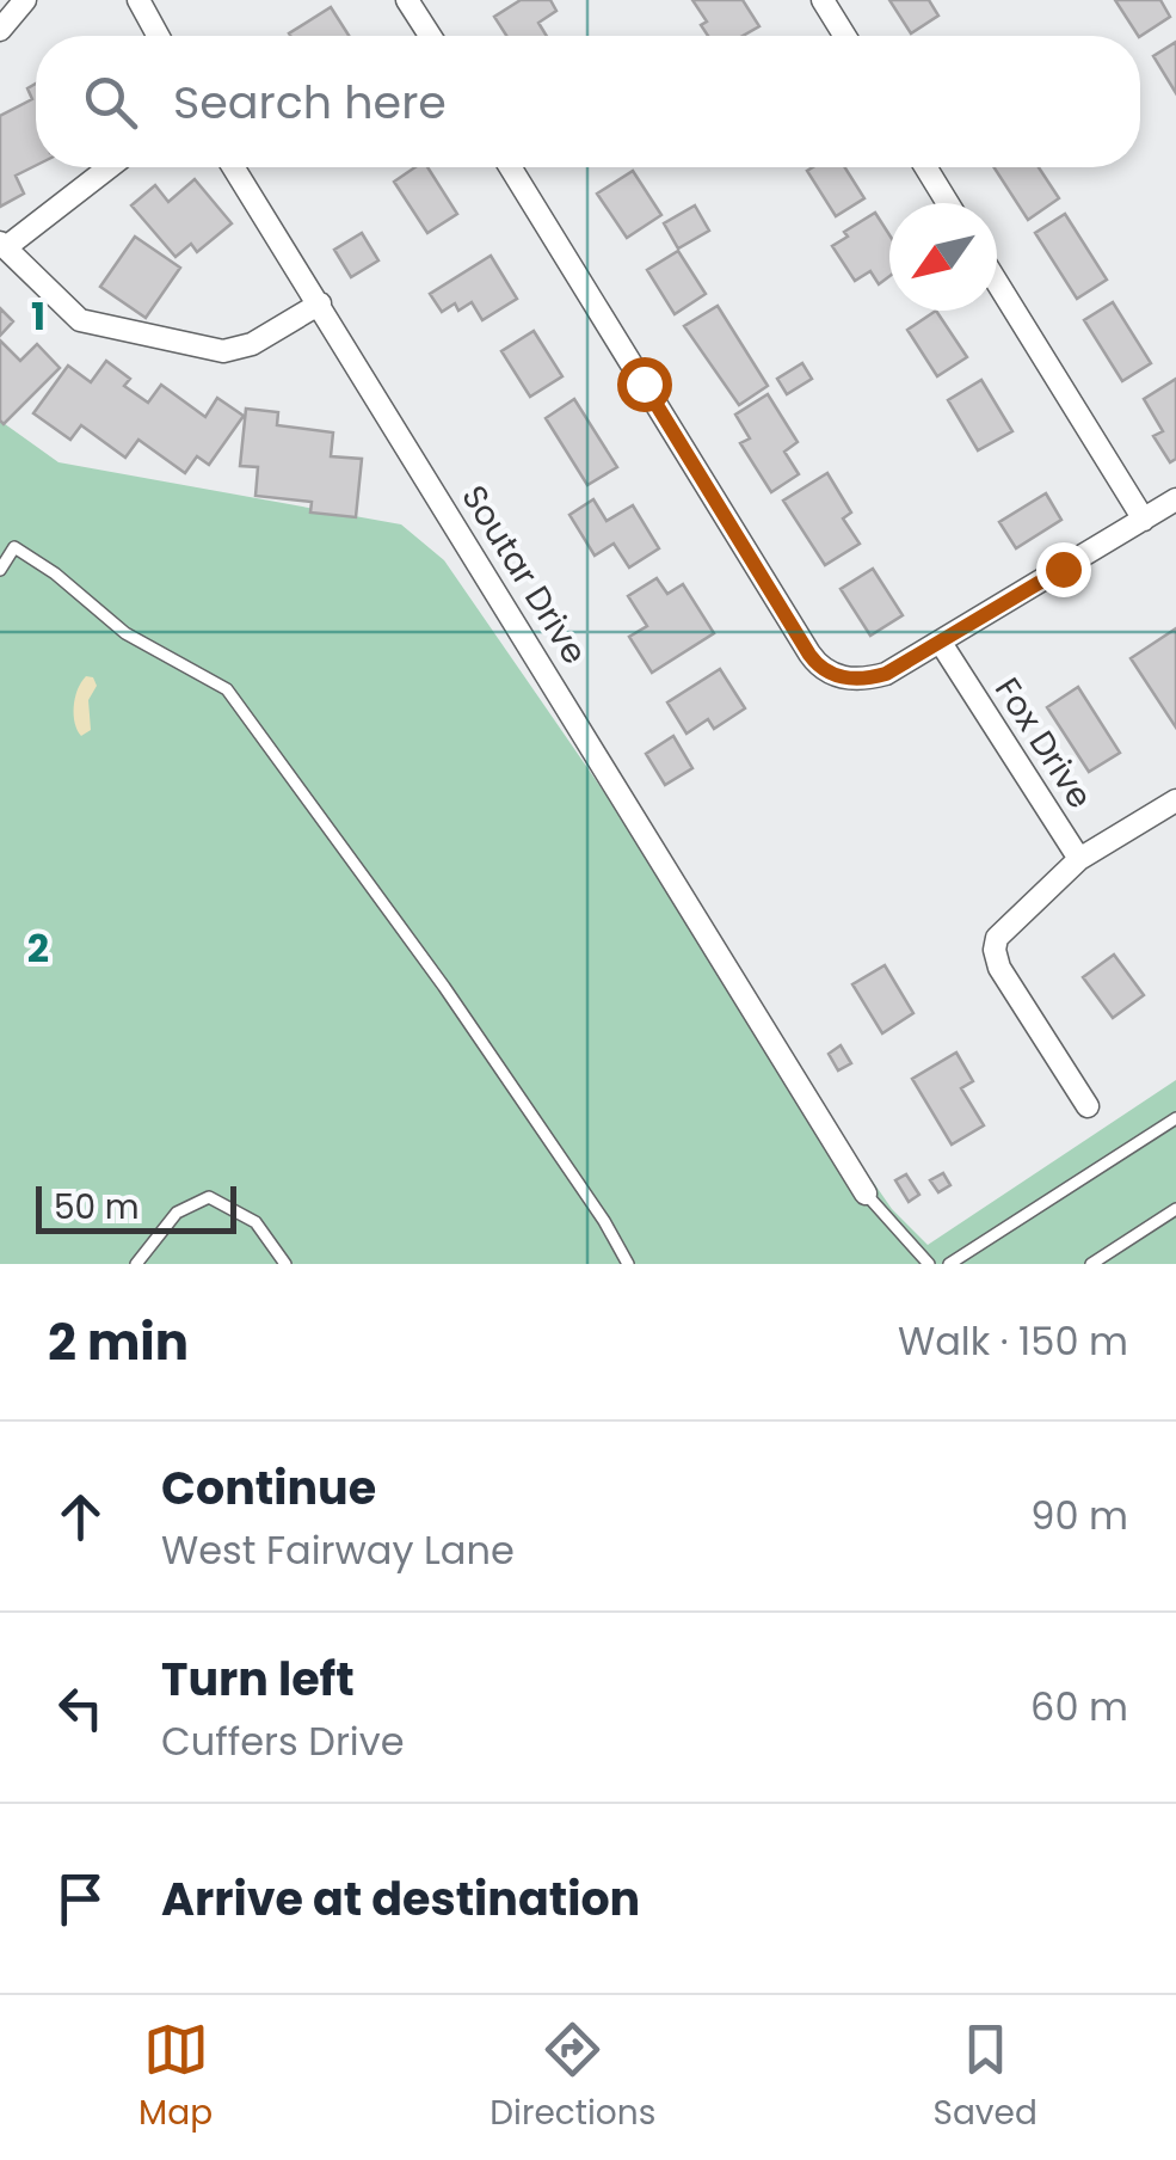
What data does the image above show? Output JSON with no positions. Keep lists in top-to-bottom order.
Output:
{
  "streets": {
    "street": ["Soutar Drive", "Fox Drive"]
  },
  "scale_bar": "50 m",
  "north": "bottom left",
  "page": {
    "search": "Search here",
    "scale": "50 m",
    "heading": ["2 min", "Walk · 150 m"],
    "list": [
      ["Continue", "West Fairway Lane", "90 m"],
      ["Turn left", "Cuffers Drive", "60 m"],
      "Arrive at destination"
    ],
    "nav": ["Map", "Directions", "Saved"]
  },
  "grid": {
    "rows": ["1", "2"]
  }
}
